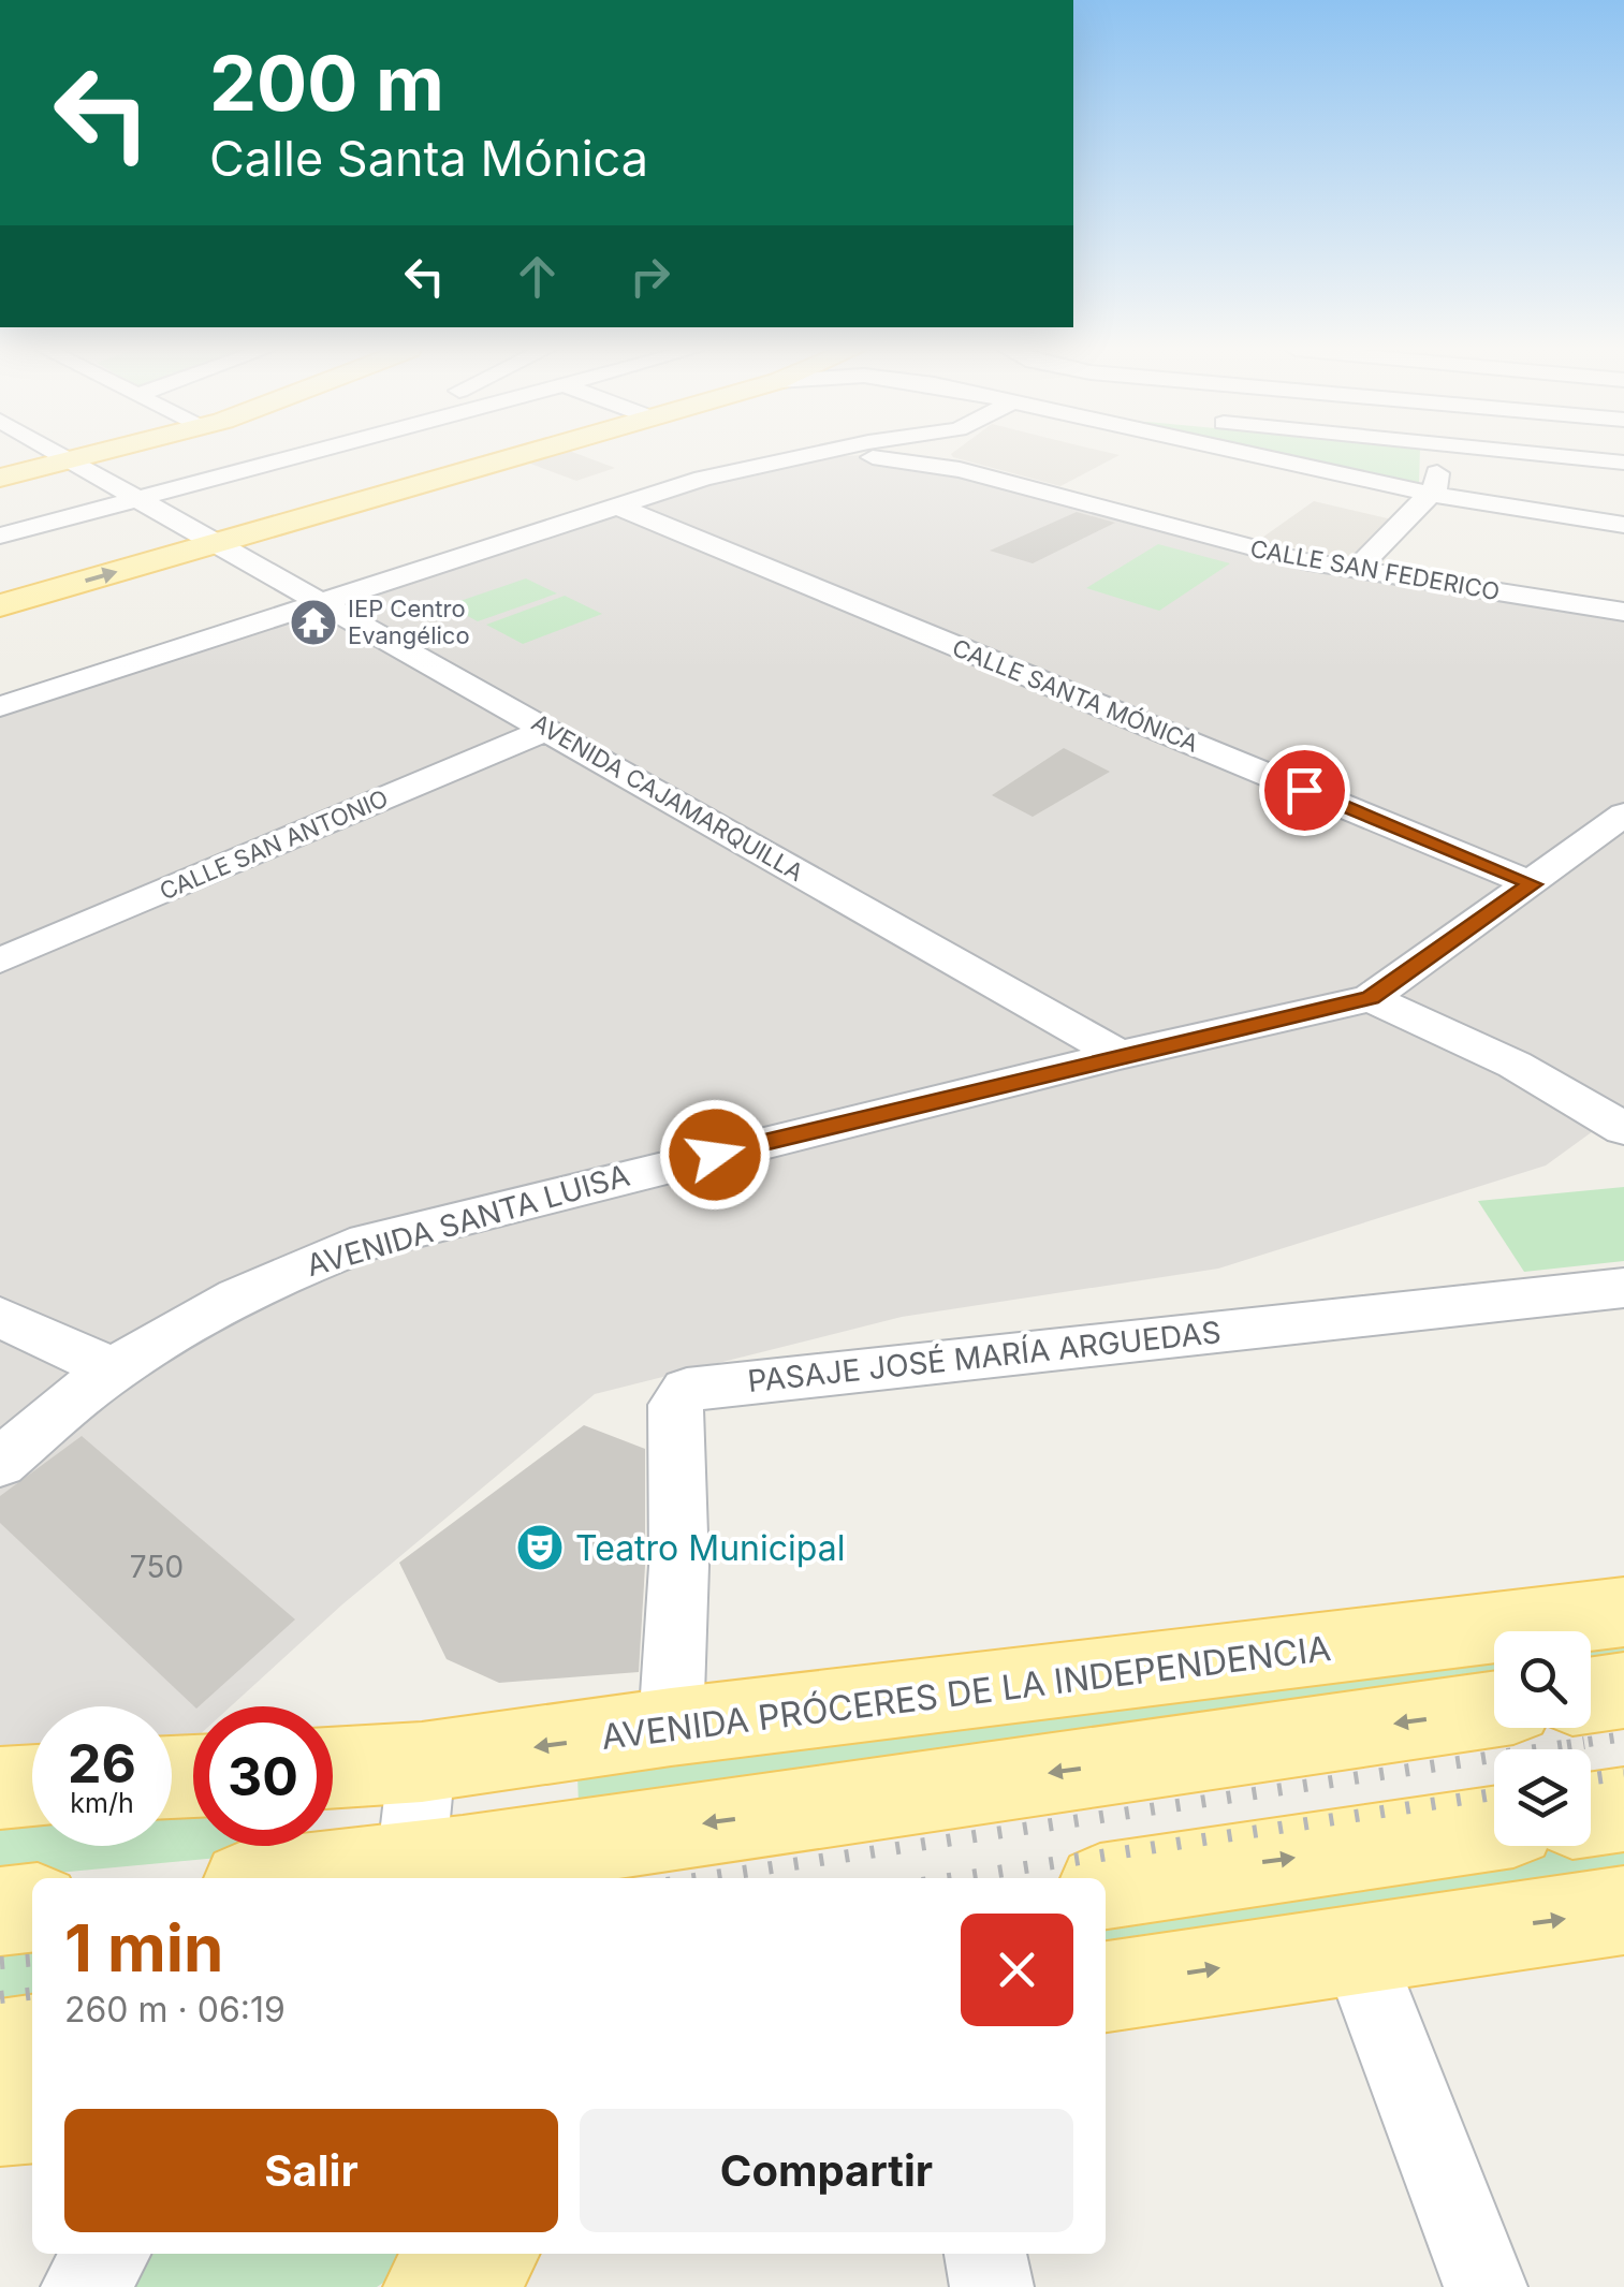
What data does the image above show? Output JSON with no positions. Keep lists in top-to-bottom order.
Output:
{
  "streets": {
    "main road": ["AVENIDA PRÓCERES DE LA INDEPENDENCIA"],
    "street": [
      "CALLE SAN FEDERICO",
      "CALLE SANTA MÓNICA",
      "AVENIDA CAJAMARQUILLA",
      "CALLE SAN ANTONIO",
      "AVENIDA SANTA LUISA",
      "PASAJE JOSÉ MARÍA ARGUEDAS"
    ]
  },
  "crossings": [
    ["CALLE SANTA MÓNICA", "AVENIDA SANTA LUISA"],
    ["AVENIDA CAJAMARQUILLA", "CALLE SAN ANTONIO"],
    ["AVENIDA CAJAMARQUILLA", "AVENIDA SANTA LUISA"],
    ["PASAJE JOSÉ MARÍA ARGUEDAS", "AVENIDA PRÓCERES DE LA INDEPENDENCIA"]
  ],
  "places": {
    "temple": ["IEP Centro Evangélico"],
    "theatre": ["Teatro Municipal"]
  },
  "house_numbers": ["750"],
  "page": {
    "turn": ["200 m", "Calle Santa Mónica"],
    "speed": "26 km/h",
    "limit": "30",
    "heading": ["1 min", "260 m · 06:19"],
    "buttons": ["Salir", "Compartir"]
  }
}
